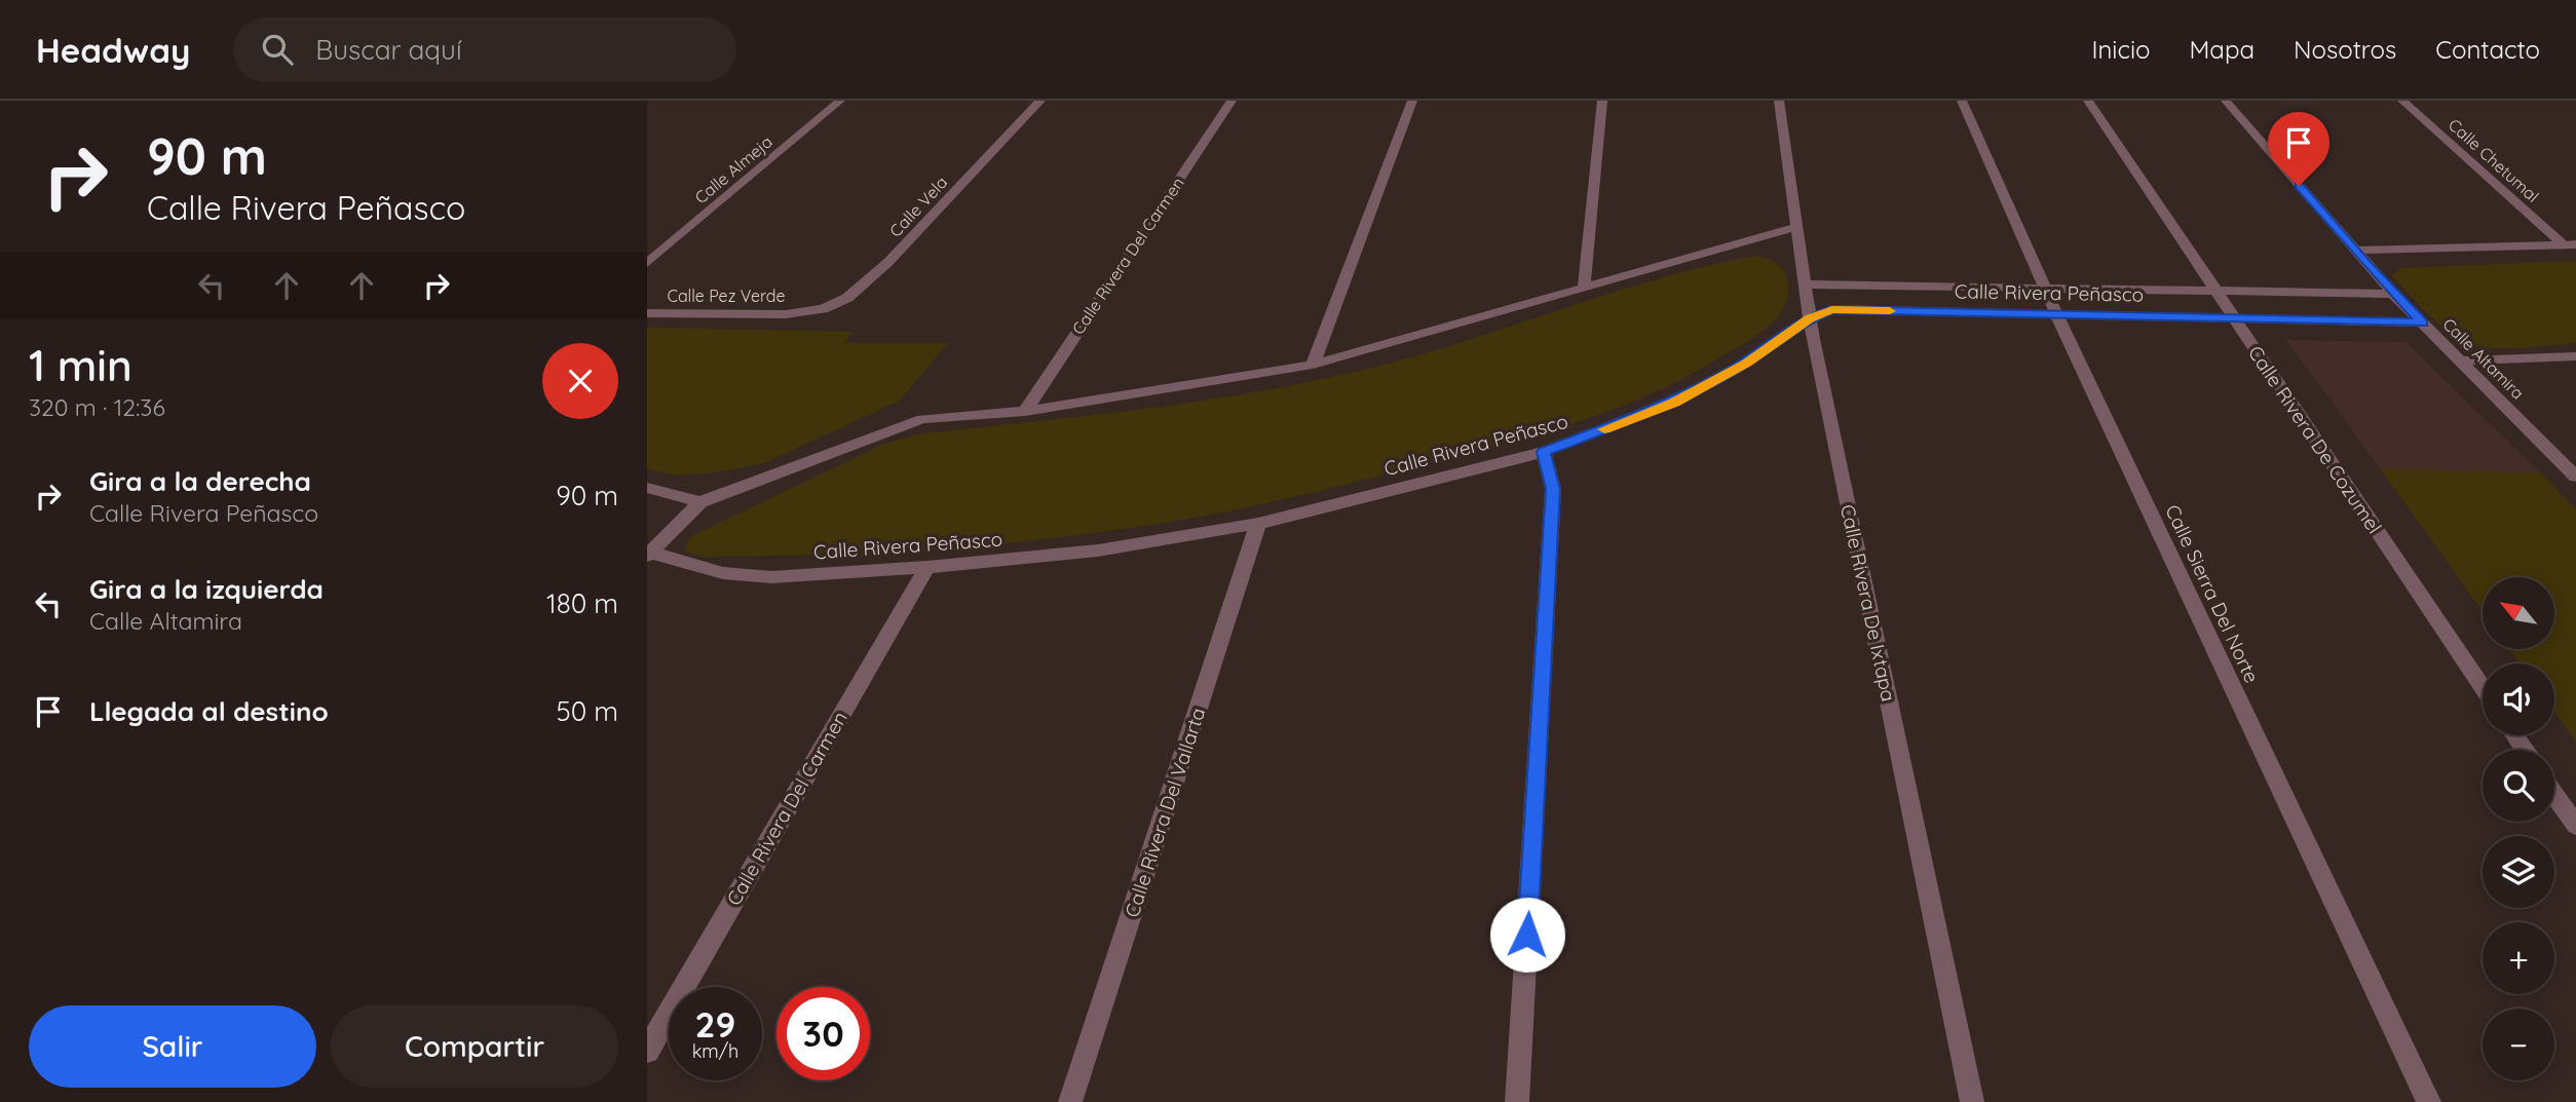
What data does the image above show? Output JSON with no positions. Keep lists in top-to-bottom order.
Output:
{
  "streets": {
    "street": [
      "Calle Chetumal",
      "Calle Almeja",
      "Calle Vela",
      "Calle Rivera Del Carmen",
      "Calle Rivera Peñasco",
      "Calle Pez Verde",
      "Calle Altamira",
      "Calle Rivera De Cozumel",
      "Calle Sierra Del Norte",
      "Calle Rivera De Ixtapa",
      "Calle Rivera Del Vallarta"
    ]
  },
  "crossings": [
    ["Calle Vela", "Calle Pez Verde"],
    ["Calle Rivera Del Carmen", "Calle Rivera Peñasco"],
    ["Calle Rivera Peñasco", "Calle Altamira"],
    ["Calle Rivera Peñasco", "Calle Rivera De Cozumel"],
    ["Calle Rivera Peñasco", "Calle Sierra Del Norte"],
    ["Calle Rivera Peñasco", "Calle Rivera De Ixtapa"],
    ["Calle Rivera Peñasco", "Calle Rivera Del Vallarta"]
  ],
  "north": "top left",
  "page": {
    "header": "Headway",
    "search": "Buscar aquí",
    "nav": [
      "Inicio",
      "Mapa",
      "Nosotros",
      "Contacto"
    ],
    "turn": ["90 m", "Calle Rivera Peñasco"],
    "heading": ["1 min", "320 m · 12:36"],
    "list": [
      {
        "name": "Gira a la derecha",
        "note": "Calle Rivera Peñasco",
        "value": "90 m"
      },
      {
        "name": "Gira a la izquierda",
        "note": "Calle Altamira",
        "value": "180 m"
      },
      {
        "name": "Llegada al destino",
        "value": "50 m"
      }
    ],
    "map_buttons": ["+", "−"],
    "speed": "29 km/h",
    "limit": "30",
    "buttons": ["Salir", "Compartir"]
  }
}
